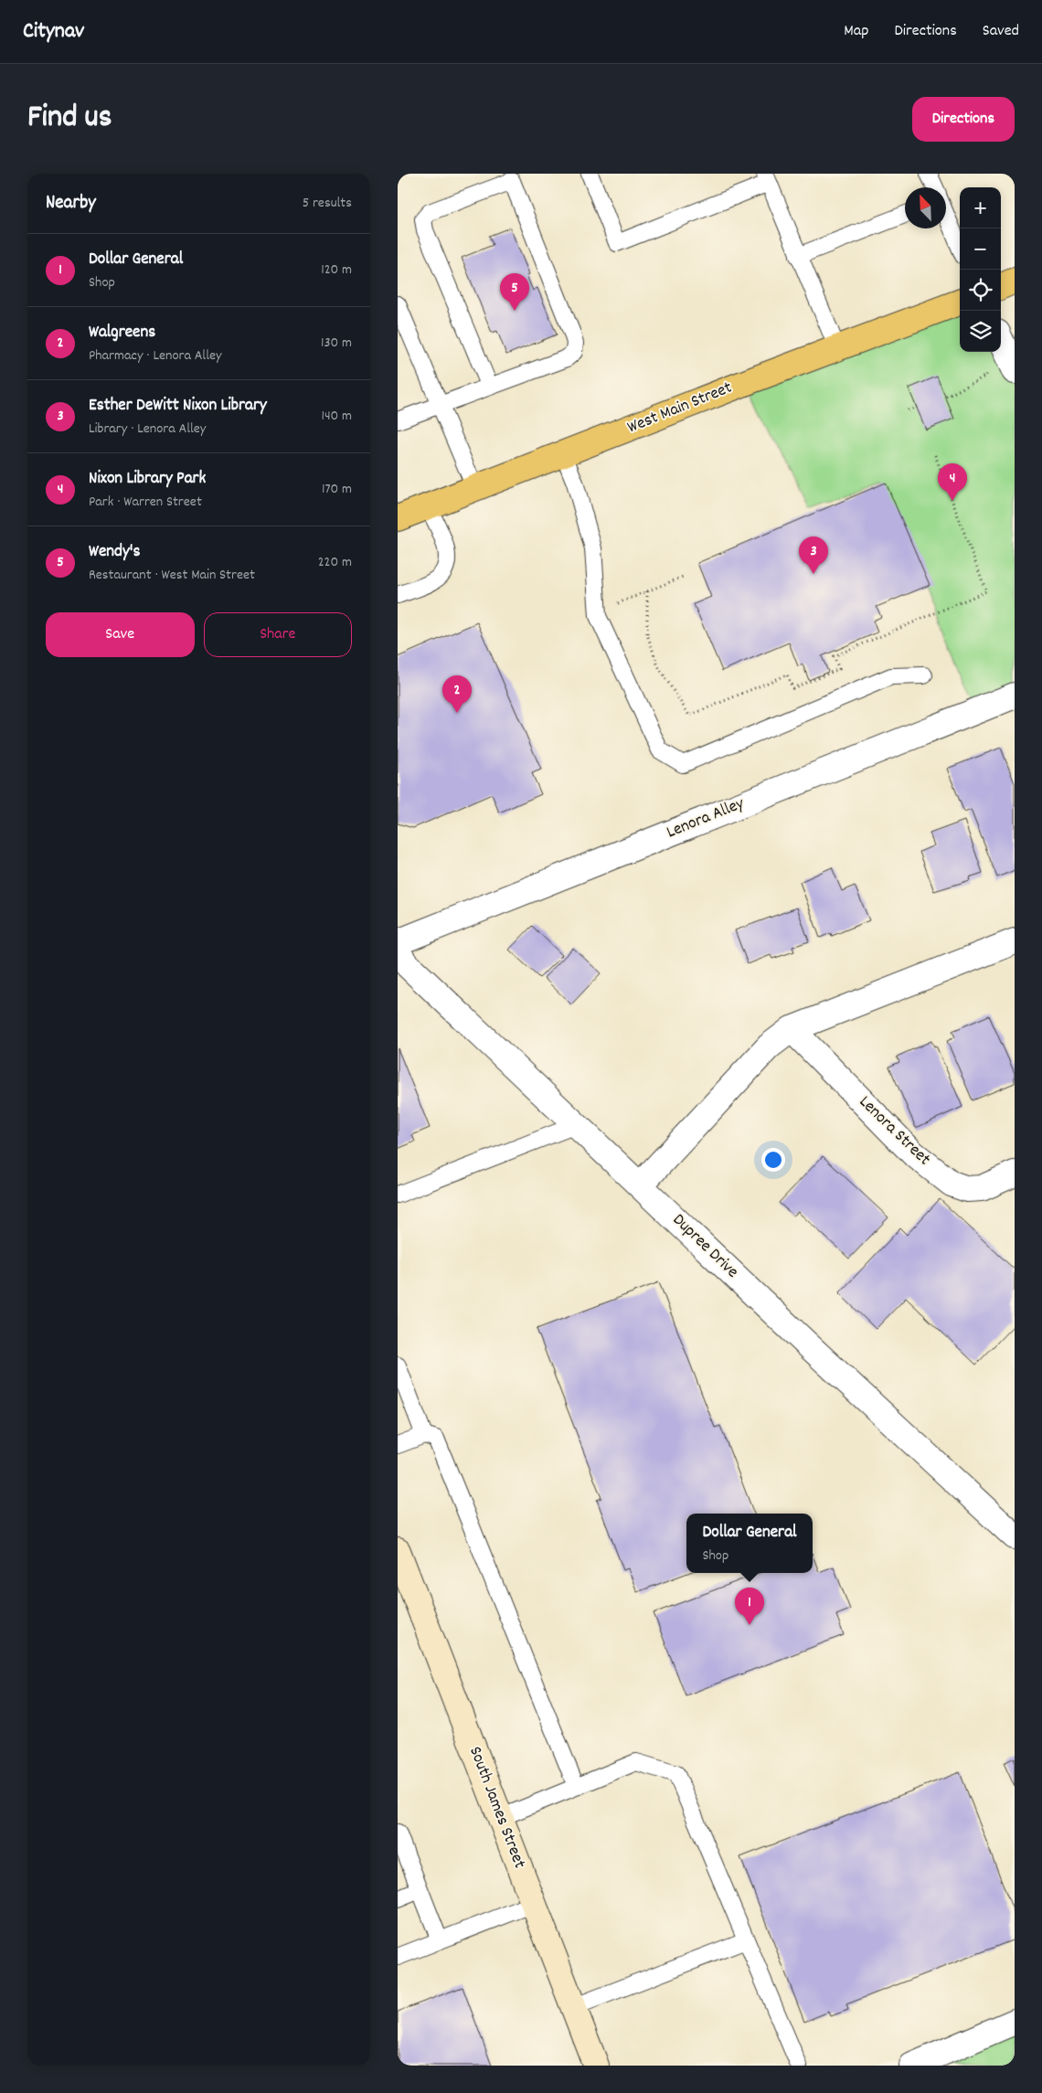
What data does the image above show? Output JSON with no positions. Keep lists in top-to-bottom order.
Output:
{
  "streets": {
    "main road": ["West Main Street"],
    "street": [
      "Lenora Alley",
      "Lenora Street",
      "Dupree Drive",
      "South James Street"
    ]
  },
  "north": "top left",
  "page": {
    "header": "Citynav",
    "nav": ["Map", "Directions", "Saved"],
    "title": "Find us",
    "buttons": [
      "Directions",
      ["Save", "Share"]
    ],
    "heading": ["Nearby", "5 results"],
    "map_buttons": ["+", "−"],
    "list": [
      {
        "mark": "1",
        "name": "Dollar General",
        "note": "Shop",
        "value": "120 m"
      },
      {
        "mark": "2",
        "name": "Walgreens",
        "note": "Pharmacy · Lenora Alley",
        "value": "130 m"
      },
      {
        "mark": "3",
        "name": "Esther DeWitt Nixon Library",
        "note": "Library · Lenora Alley",
        "value": "140 m"
      },
      {
        "mark": "4",
        "name": "Nixon Library Park",
        "note": "Park · Warren Street",
        "value": "170 m"
      },
      {
        "mark": "5",
        "name": "Wendy's",
        "note": "Restaurant · West Main Street",
        "value": "220 m"
      }
    ],
    "pins": [
      "5",
      "4",
      "3",
      "2",
      "1"
    ],
    "popup": ["Dollar General", "Shop"]
  }
}
